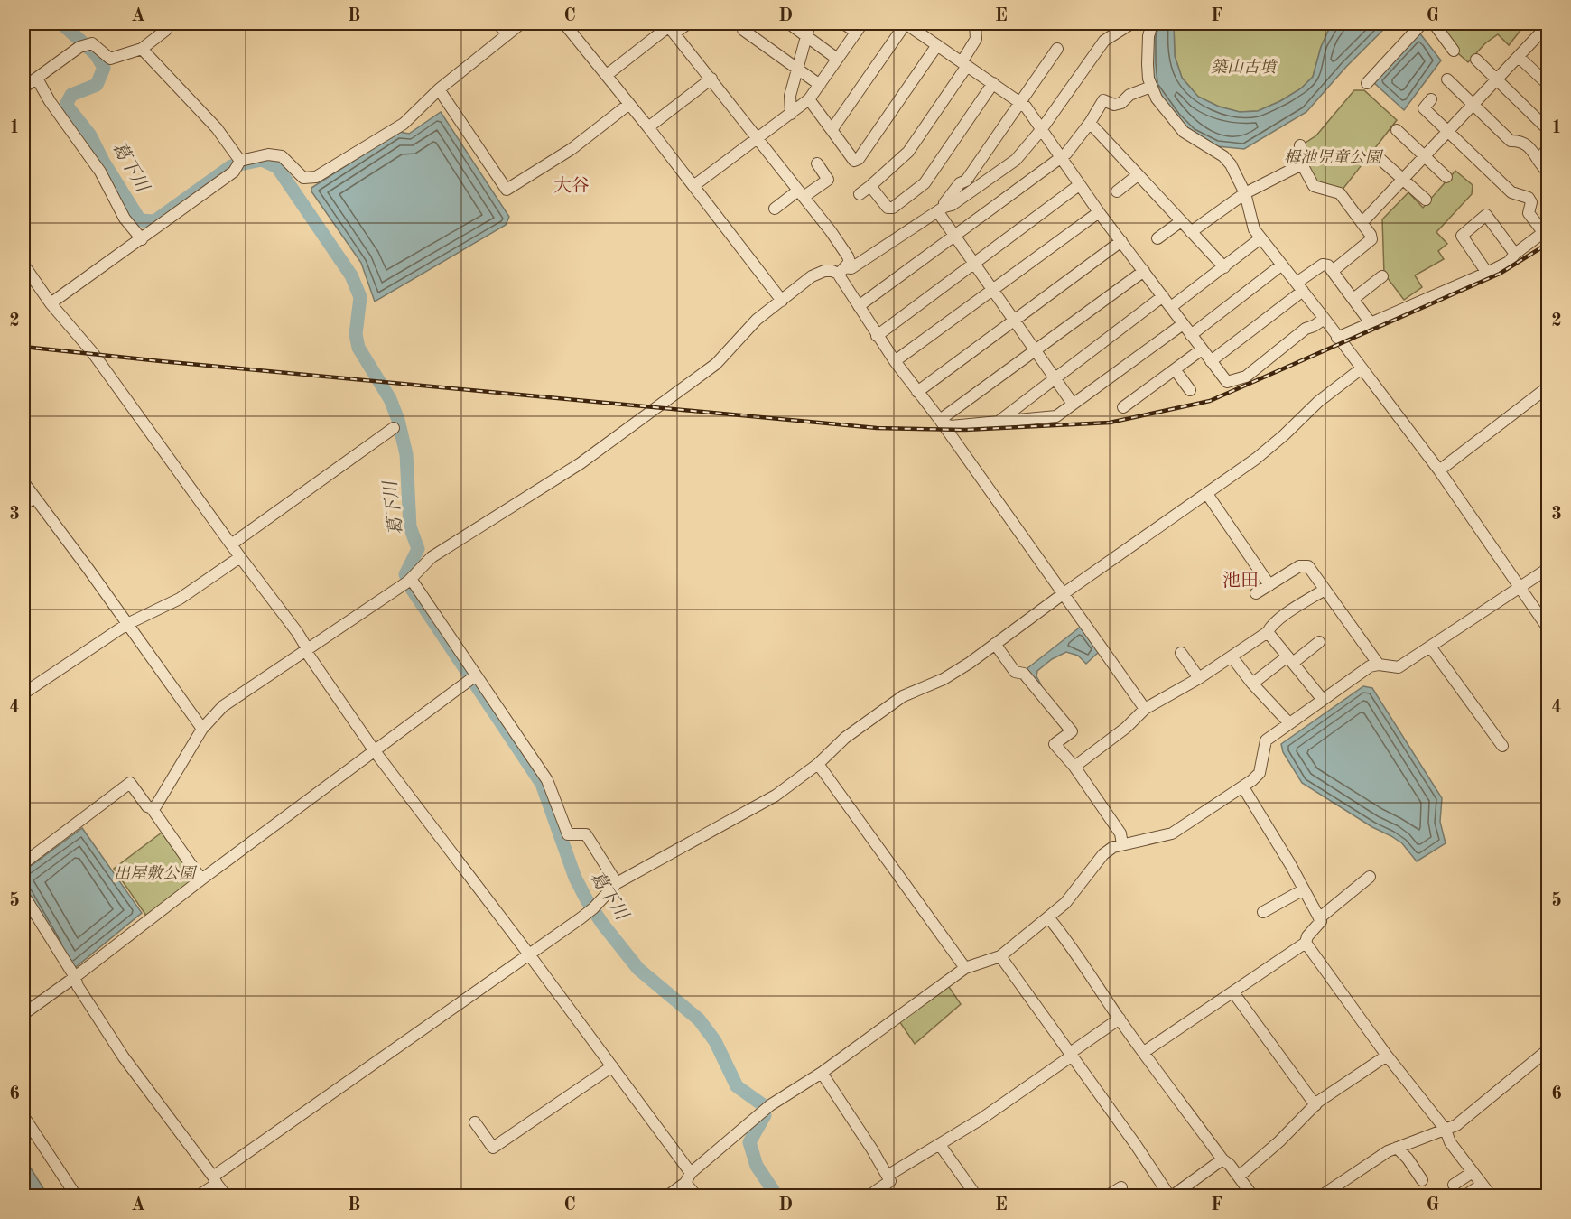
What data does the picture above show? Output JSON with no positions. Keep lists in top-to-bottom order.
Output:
{
  "districts": ["大谷", "池田"],
  "water": ["葛下川"],
  "parks": ["築山古墳", "栂池児童公園", "出屋敷公園"],
  "grid": {
    "columns": [
      "A",
      "B",
      "C",
      "D",
      "E",
      "F",
      "G"
    ],
    "rows": [
      "1",
      "2",
      "3",
      "4",
      "5",
      "6"
    ]
  }
}
